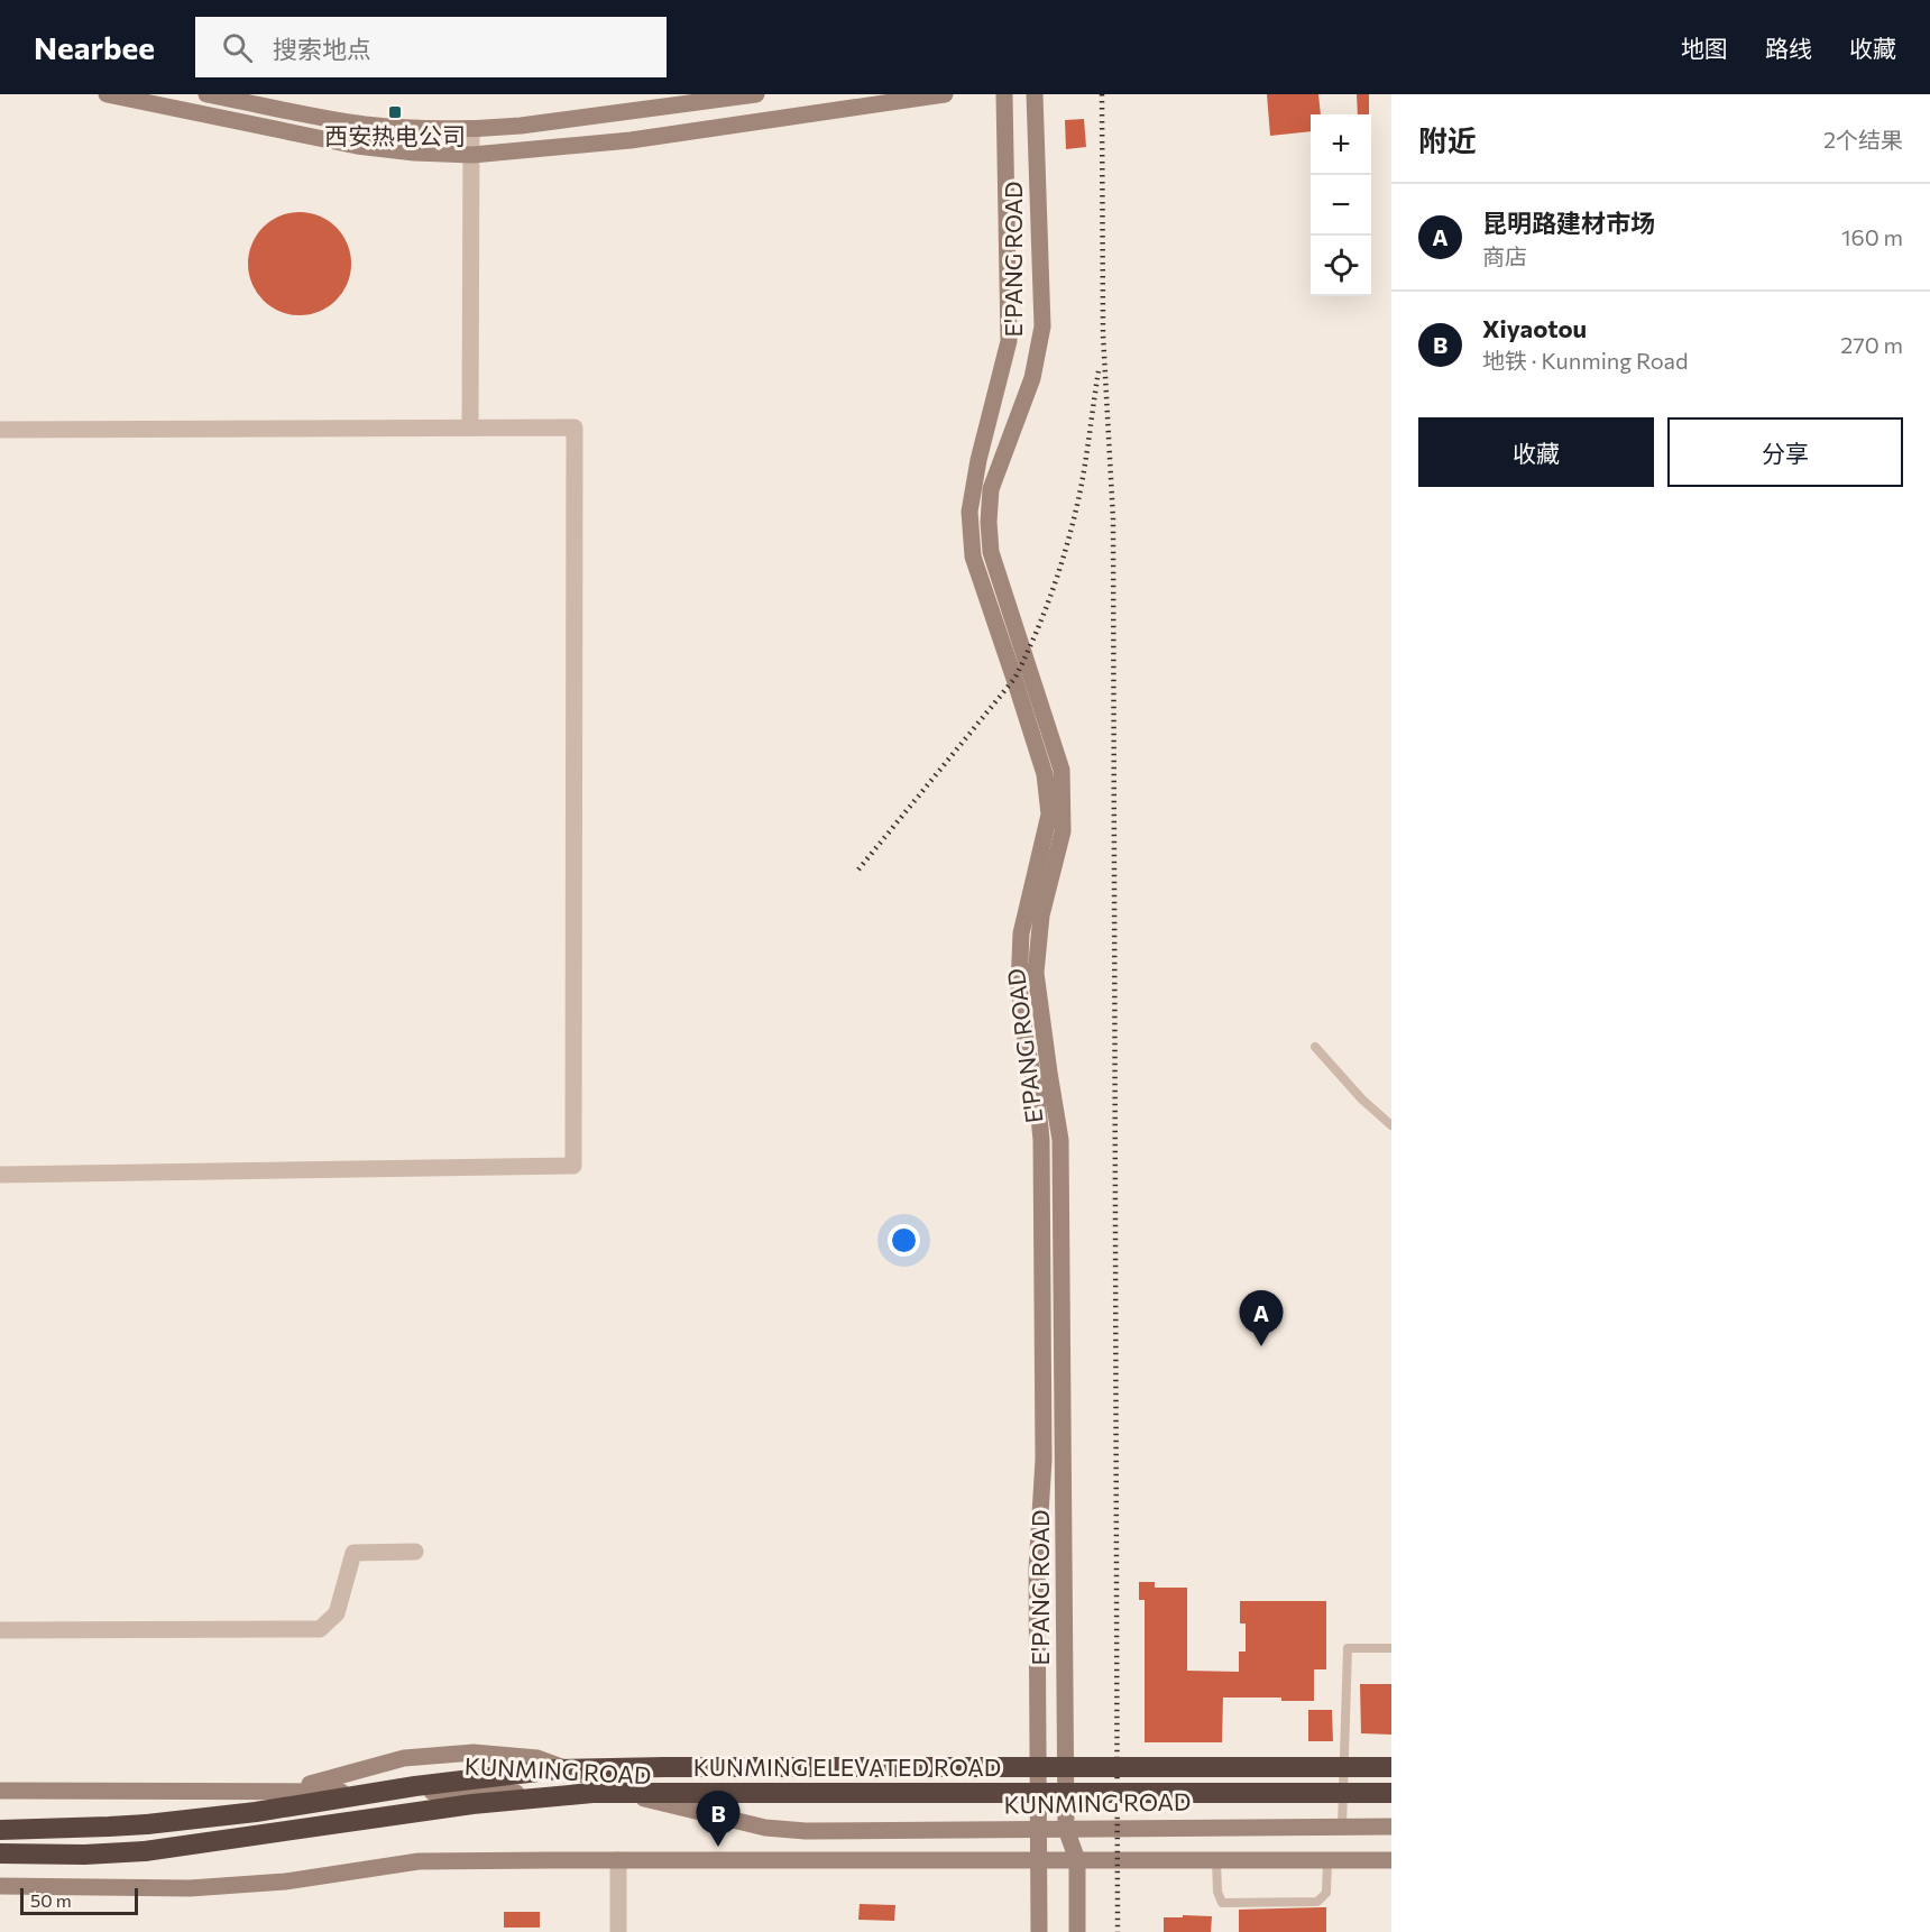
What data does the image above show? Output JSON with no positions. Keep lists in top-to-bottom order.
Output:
{
  "streets": {
    "highway": ["KUNMING ELEVATED ROAD"],
    "main road": ["E'PANG ROAD", "KUNMING ROAD"]
  },
  "crossings": [
    ["E'PANG ROAD", "KUNMING ROAD"]
  ],
  "places": {
    "transit": ["西安热电公司"]
  },
  "scale_bar": "50 m",
  "page": {
    "header": "Nearbee",
    "search": "搜索地点",
    "nav": ["地图", "路线", "收藏"],
    "heading": ["附近", "2个结果"],
    "map_buttons": ["+", "−"],
    "list": [
      {
        "mark": "A",
        "name": "昆明路建材市场",
        "note": "商店",
        "value": "160 m"
      },
      {
        "mark": "B",
        "name": "Xiyaotou",
        "note": "地铁 · Kunming Road",
        "value": "270 m"
      }
    ],
    "buttons": ["收藏", "分享"],
    "pins": ["A", "B"],
    "scale": "50 m"
  }
}
